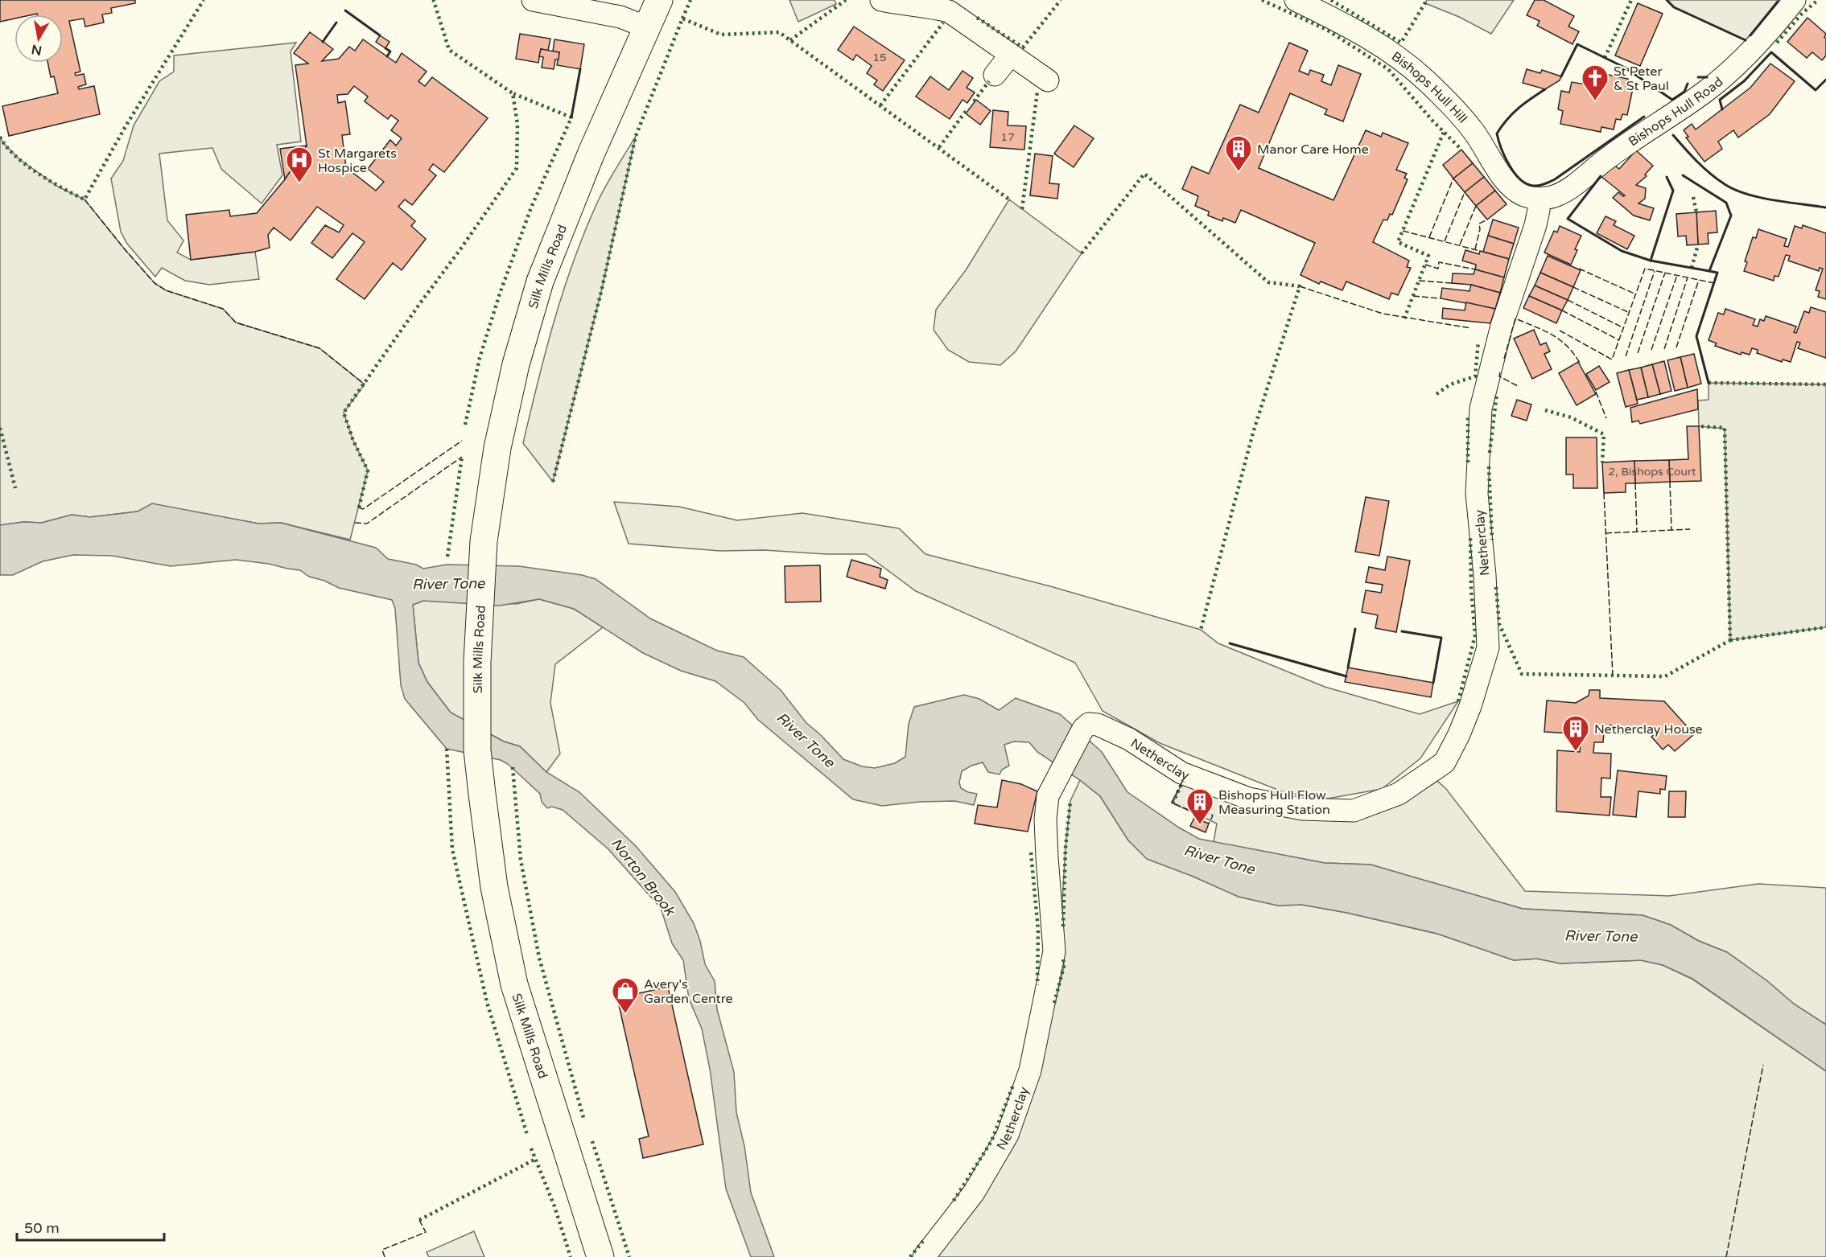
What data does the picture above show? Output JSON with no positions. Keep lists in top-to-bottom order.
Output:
{
  "streets": {
    "main road": ["Silk Mills Road"],
    "street": ["Bishops Hull Hill", "Bishops Hull Road", "Netherclay"]
  },
  "crossings": [
    ["Bishops Hull Hill", "Bishops Hull Road"],
    ["Bishops Hull Hill", "Netherclay"],
    ["Bishops Hull Road", "Netherclay"]
  ],
  "water": ["River Tone", "Norton Brook"],
  "places": {
    "church": ["St Peter & St Paul"],
    "building": ["Manor Care Home", "Netherclay House", "Bishops Hull Flow Measuring Station"],
    "hospital": ["St Margarets Hospice"],
    "shop": ["Avery's Garden Centre"]
  },
  "house_numbers": ["15", "17", "2, Bishops Court"],
  "scale_bar": "50 m",
  "north": "bottom"
}
